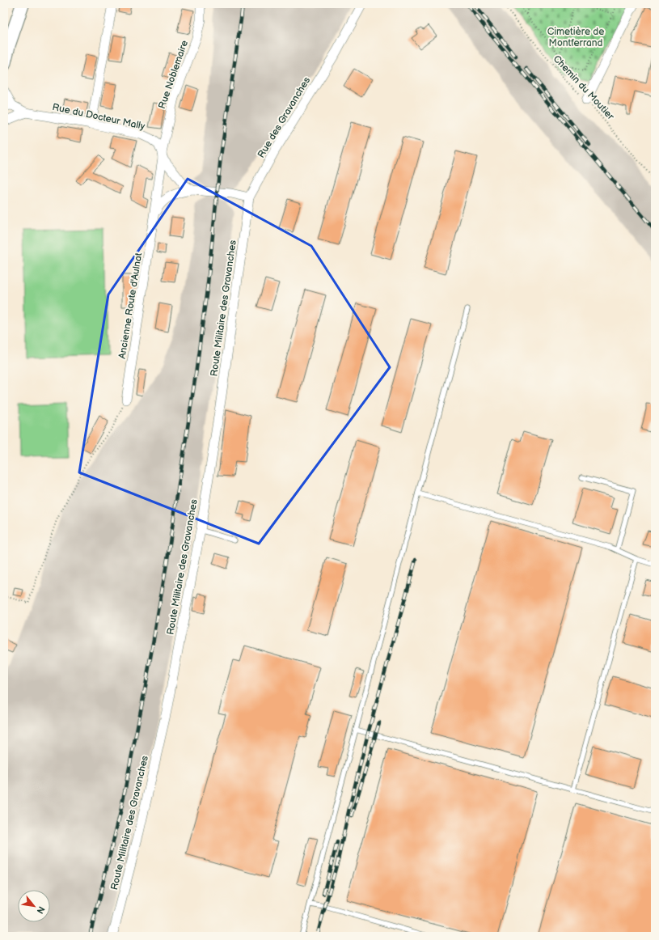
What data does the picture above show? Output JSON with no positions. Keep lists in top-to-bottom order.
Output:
{
  "streets": {
    "street": [
      "Rue Noblemaire",
      "Rue du Docteur Mally",
      "Rue des Gravanches",
      "Ancienne Route d'Aulnat",
      "Route Militaire des Gravanches"
    ],
    "path": ["Chemin du Moutier"]
  },
  "crossings": [
    ["Rue Noblemaire", "Rue du Docteur Mally"],
    ["Rue Noblemaire", "Ancienne Route d'Aulnat"],
    ["Rue du Docteur Mally", "Ancienne Route d'Aulnat"],
    ["Rue des Gravanches", "Route Militaire des Gravanches"]
  ],
  "parks": ["Cimetière de Montferrand"],
  "north": "bottom right"
}
